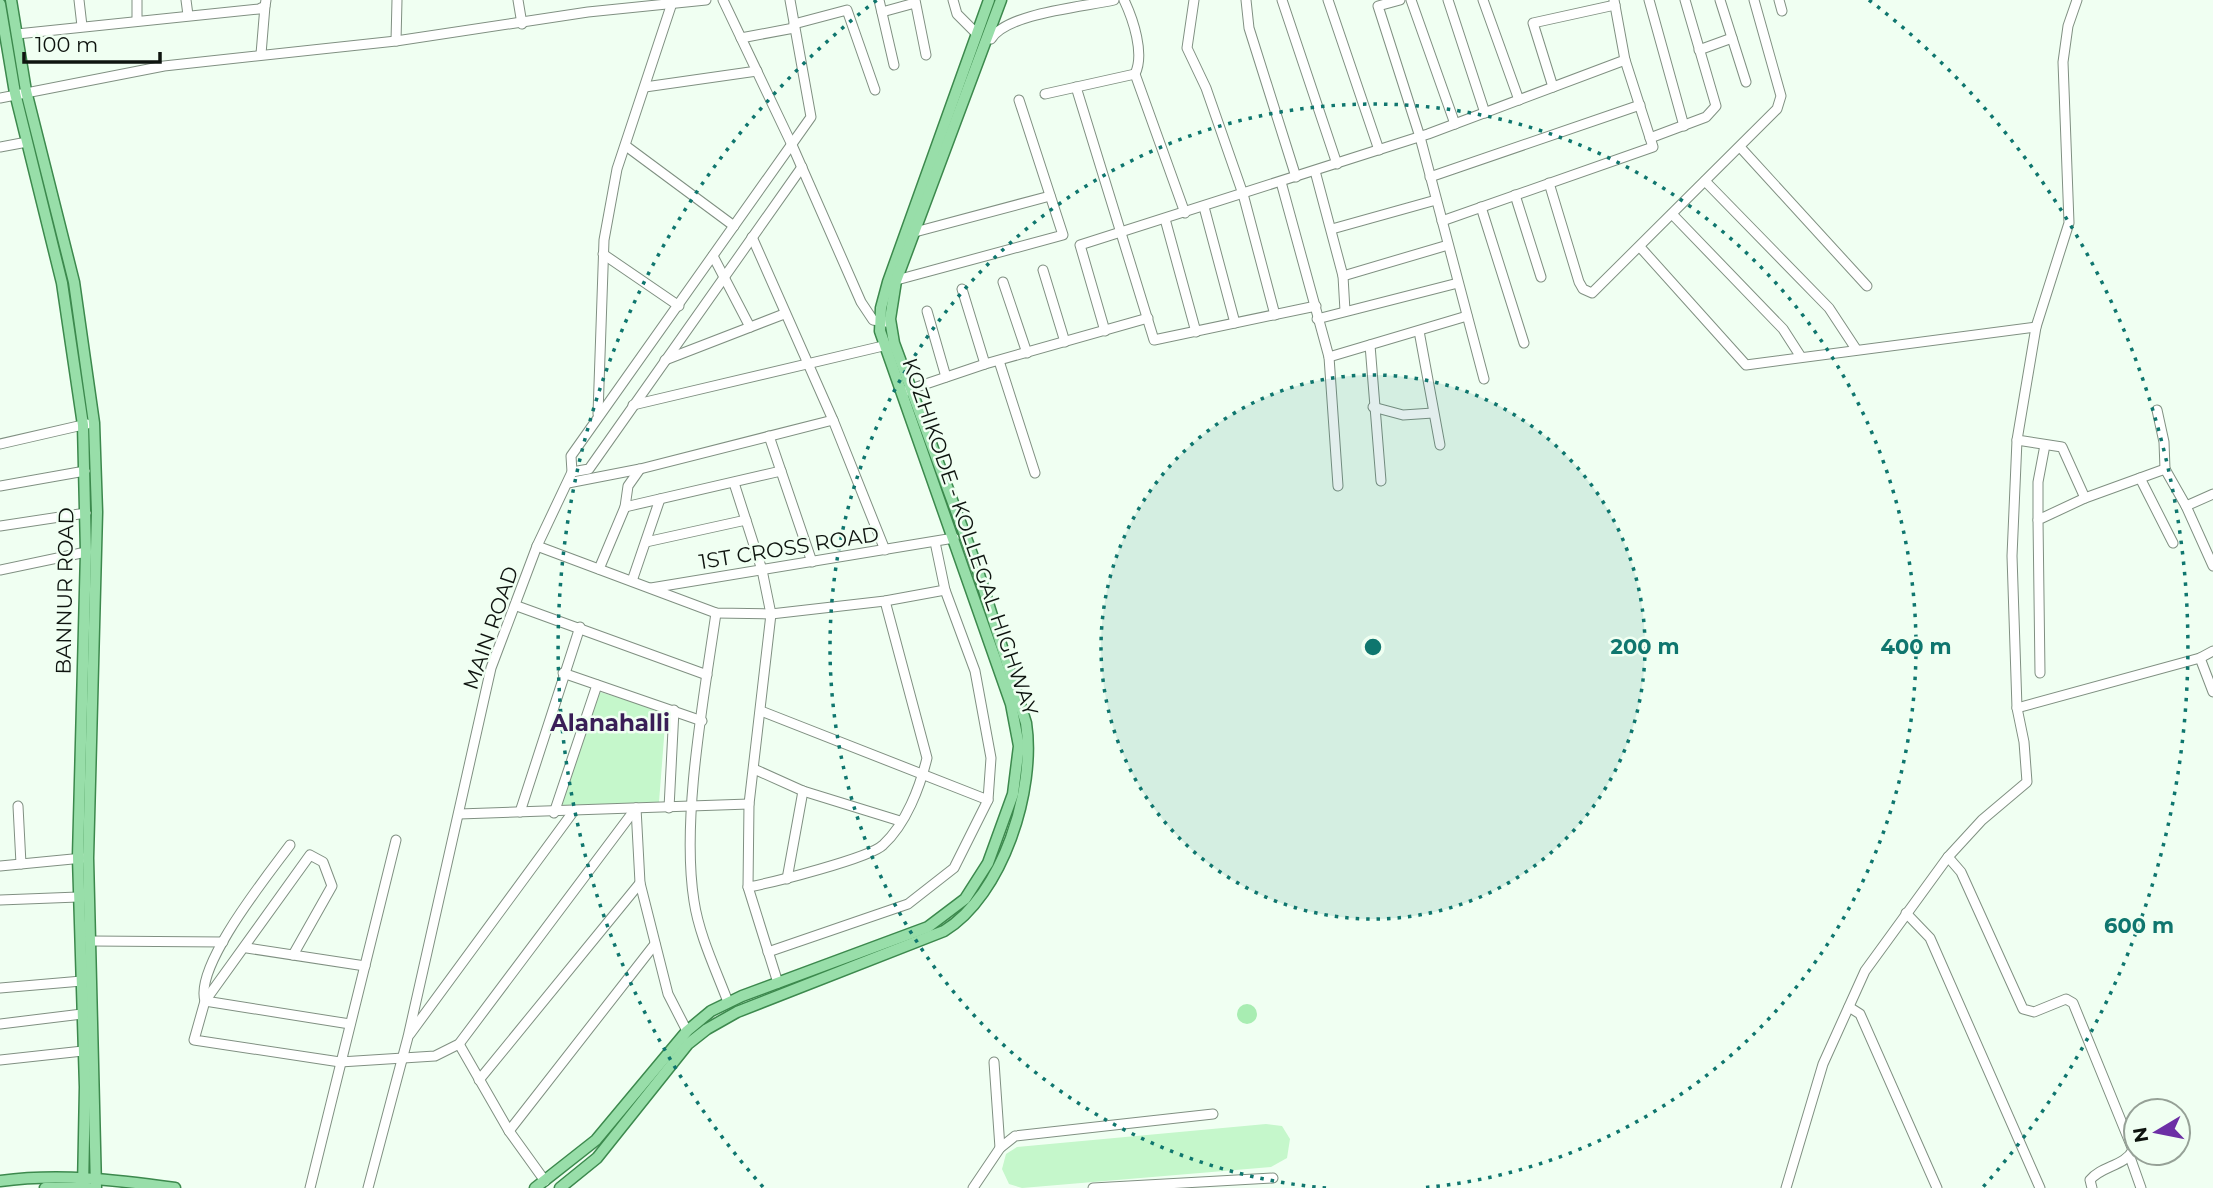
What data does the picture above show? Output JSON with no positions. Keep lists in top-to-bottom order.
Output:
{
  "streets": {
    "main road": ["KOZHIKODE - KOLLEGAL HIGHWAY", "BANNUR ROAD"],
    "street": ["1ST CROSS ROAD", "MAIN ROAD"]
  },
  "crossings": [
    ["KOZHIKODE - KOLLEGAL HIGHWAY", "1ST CROSS ROAD"]
  ],
  "districts": ["Alanahalli"],
  "scale_bar": "100 m",
  "north": "left",
  "rings": ["200 m", "400 m", "600 m"]
}
